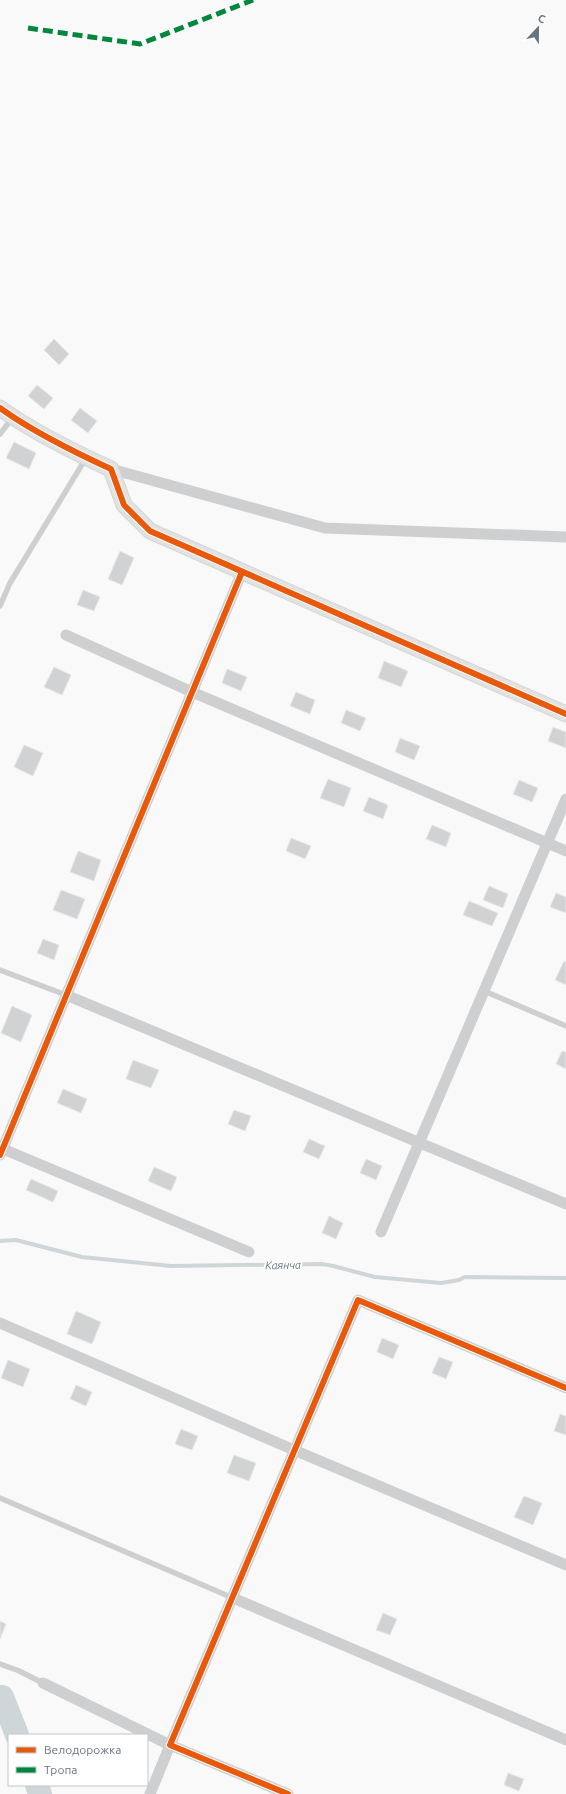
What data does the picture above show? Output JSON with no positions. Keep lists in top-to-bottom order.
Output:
{
  "water": ["Каянча"],
  "legend": ["Велодорожка", "Тропа"],
  "north": "top"
}
